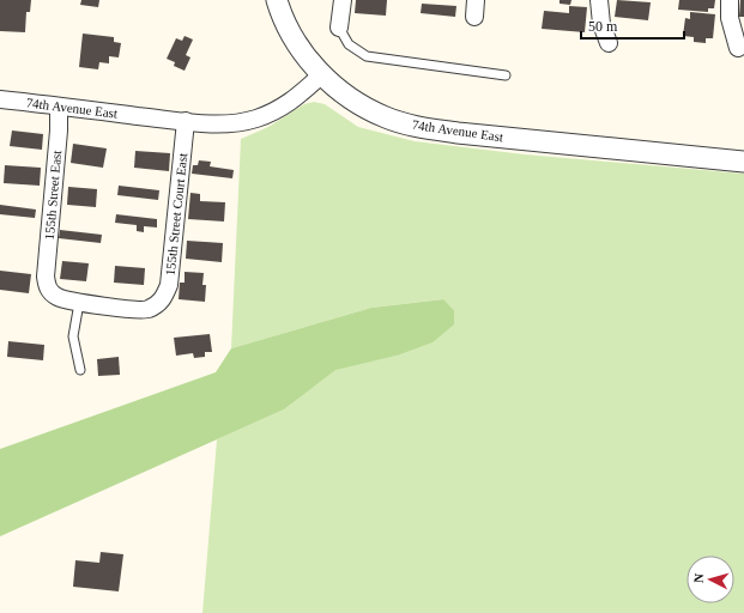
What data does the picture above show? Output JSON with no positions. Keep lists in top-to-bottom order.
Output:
{
  "streets": {
    "street": ["74th Avenue East", "155th Street East", "155th Street Court East"]
  },
  "crossings": [
    ["74th Avenue East", "155th Street East"],
    ["74th Avenue East", "155th Street Court East"],
    ["155th Street East", "155th Street Court East"]
  ],
  "scale_bar": "50 m",
  "north": "left"
}
